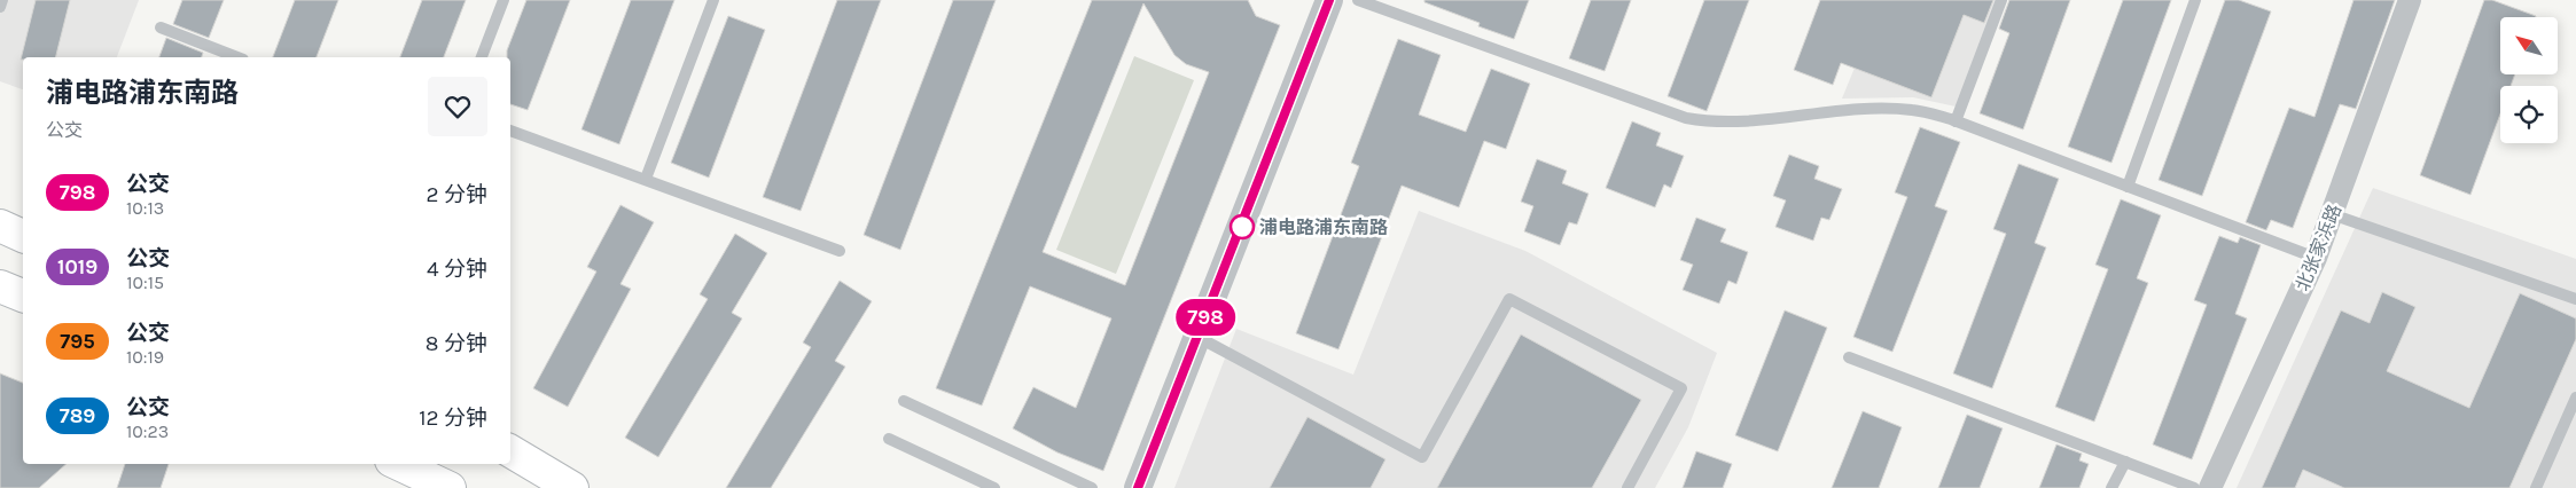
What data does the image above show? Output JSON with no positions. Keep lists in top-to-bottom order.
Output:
{
  "streets": {
    "street": ["北张家浜路"]
  },
  "places": ["浦电路浦东南路"],
  "lines": ["bus line 798"],
  "north": "top left",
  "page": {
    "on_map": "798",
    "heading": ["浦电路浦东南路", "公交"],
    "list": [
      {
        "mark": "798",
        "name": "公交",
        "note": "10:13",
        "value": "2 分钟"
      },
      {
        "mark": "1019",
        "name": "公交",
        "note": "10:15",
        "value": "4 分钟"
      },
      {
        "mark": "795",
        "name": "公交",
        "note": "10:19",
        "value": "8 分钟"
      },
      {
        "mark": "789",
        "name": "公交",
        "note": "10:23",
        "value": "12 分钟"
      }
    ]
  }
}
